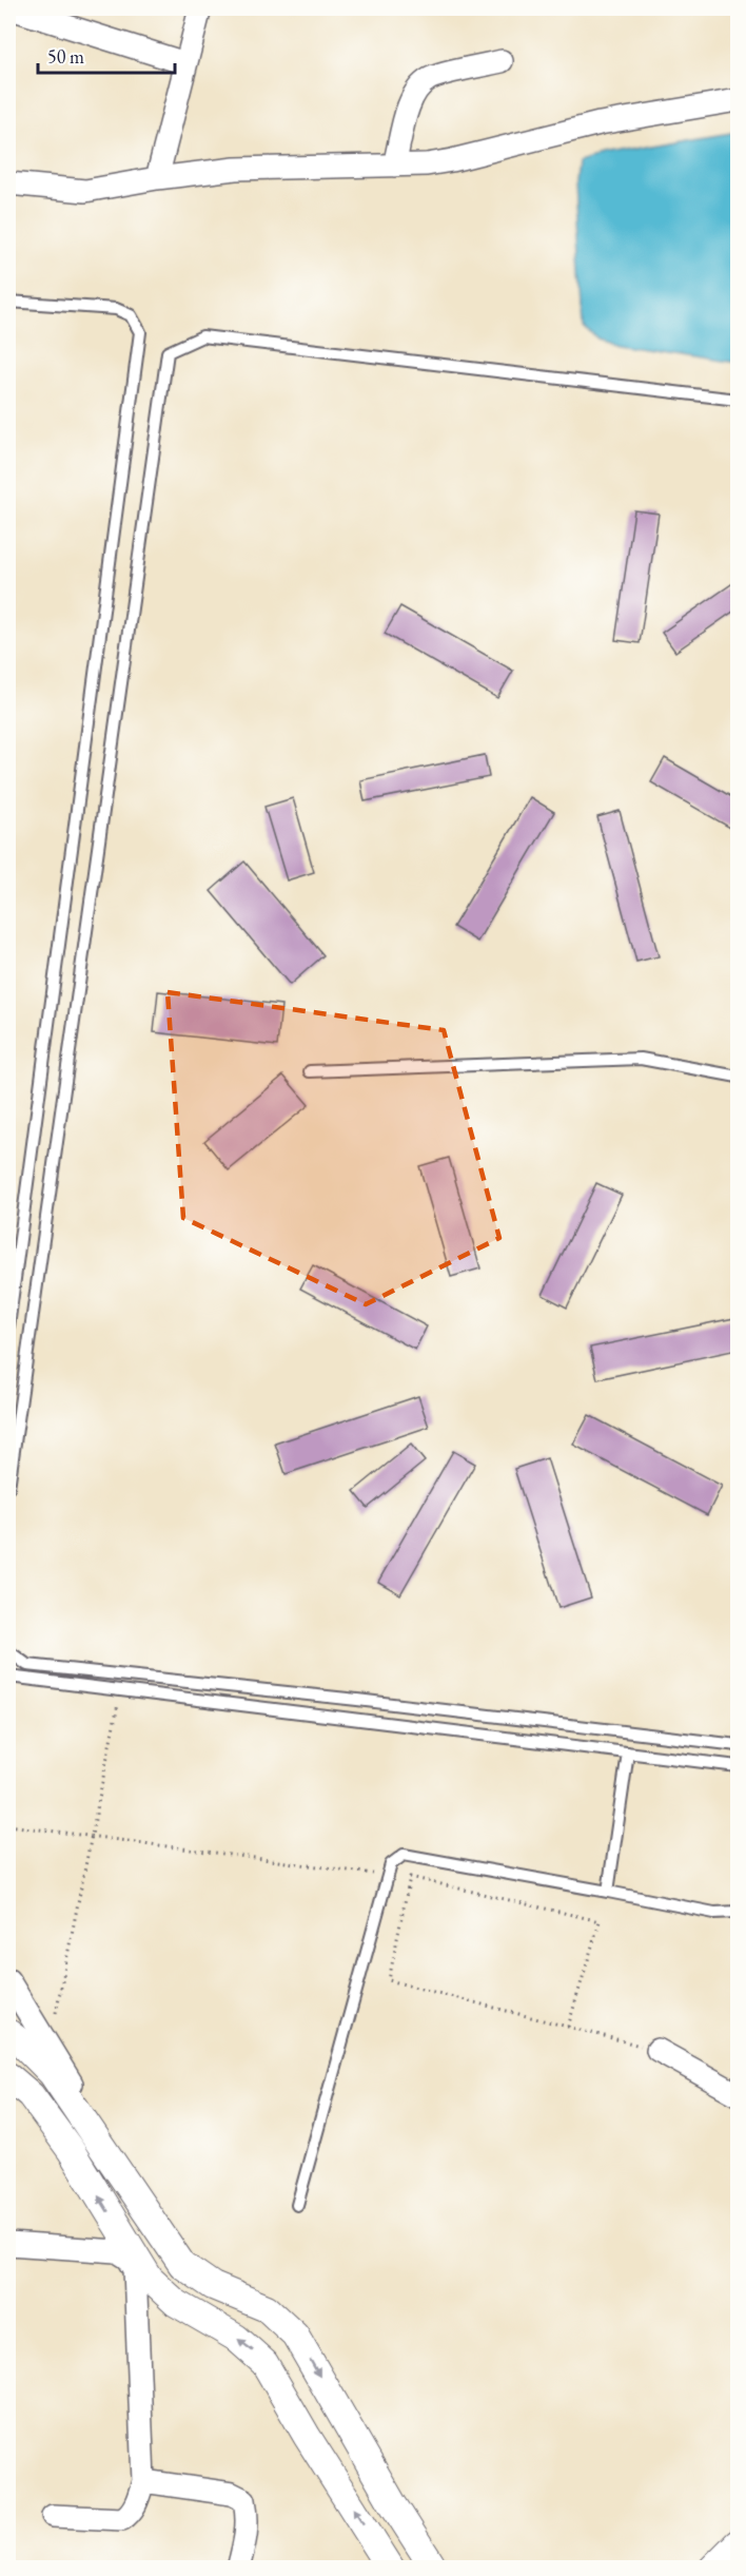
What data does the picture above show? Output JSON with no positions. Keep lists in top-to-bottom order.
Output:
{
  "scale_bar": "50 m"
}
